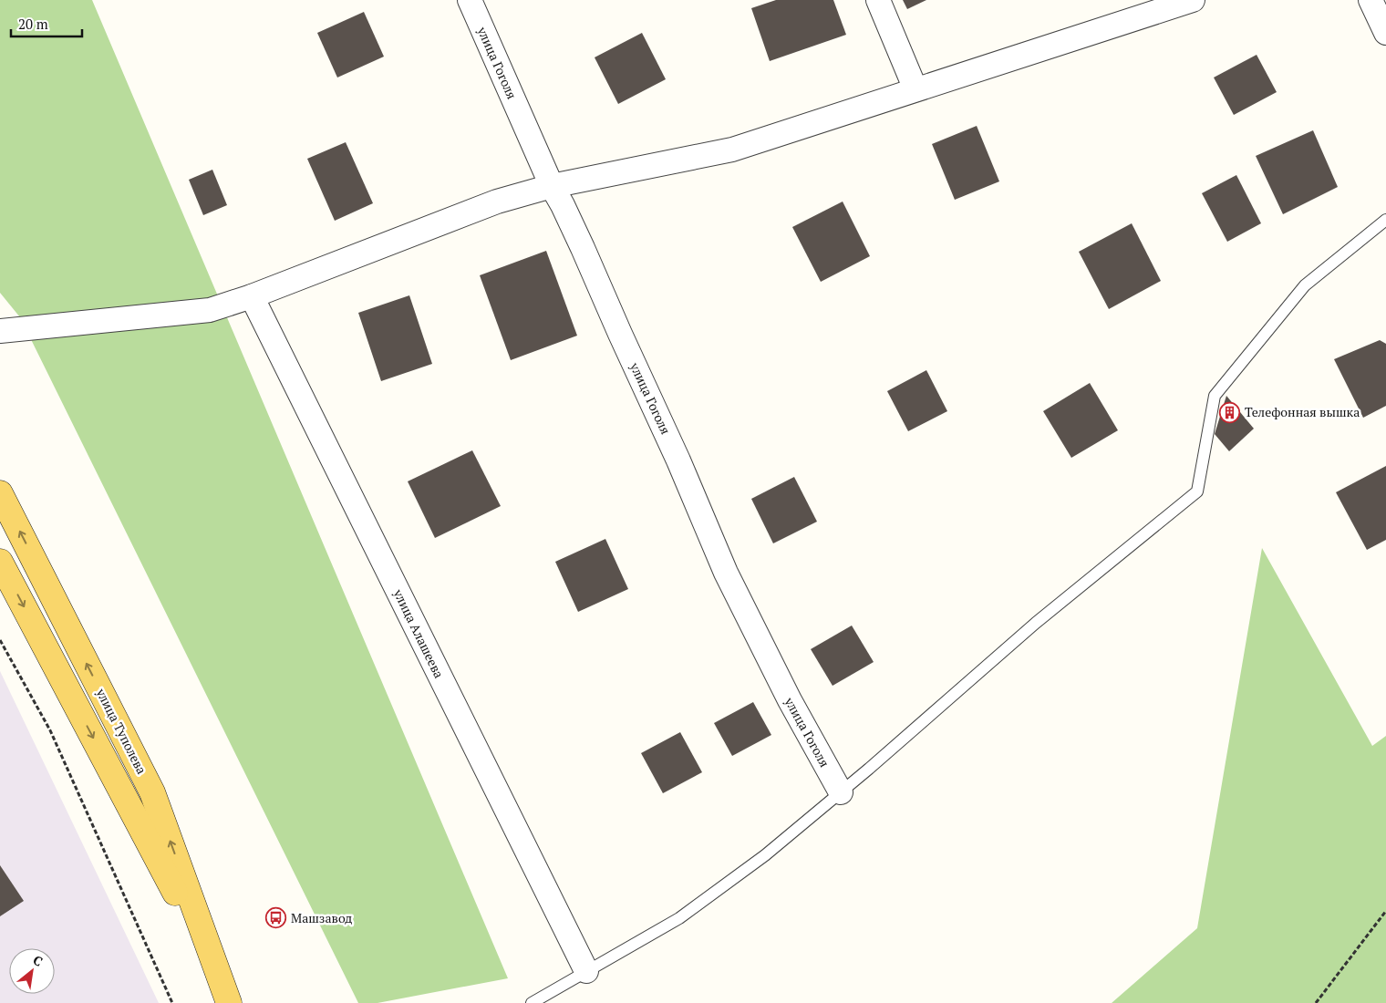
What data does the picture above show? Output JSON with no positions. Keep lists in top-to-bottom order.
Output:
{
  "streets": {
    "main road": ["улица Туполева"],
    "street": ["улица Гоголя", "улица Алашеева"]
  },
  "places": {
    "building": ["Телефонная вышка"],
    "bus stop": ["Машзавод"]
  },
  "scale_bar": "20 m",
  "north": "top right"
}
